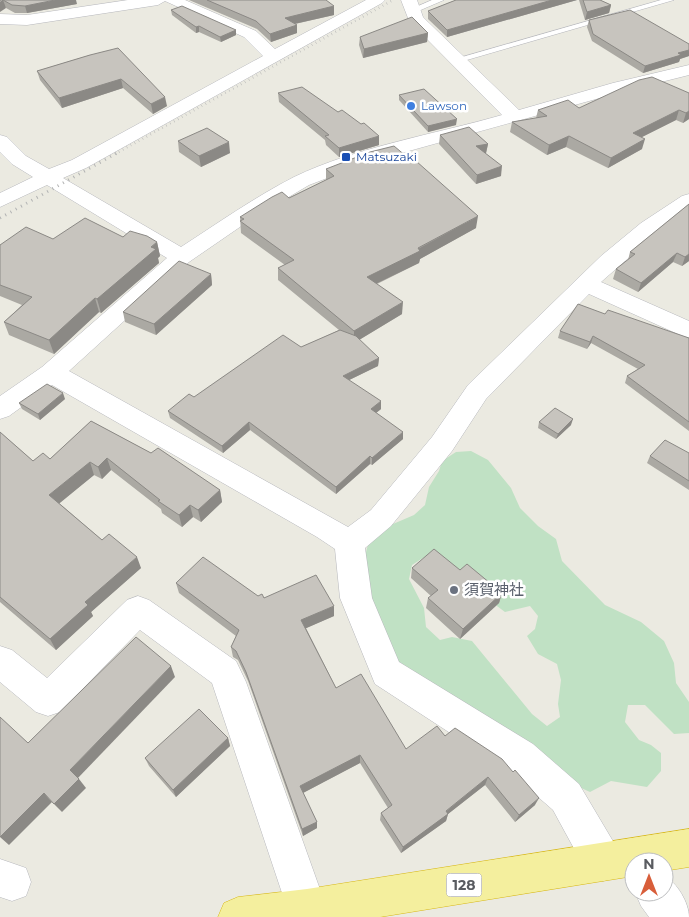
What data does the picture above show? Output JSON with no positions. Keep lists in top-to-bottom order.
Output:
{
  "streets": {
    "highway": ["128"]
  },
  "places": {
    "other": ["Lawson", "須賀神社"],
    "transit": ["Matsuzaki"]
  },
  "north": "top"
}
